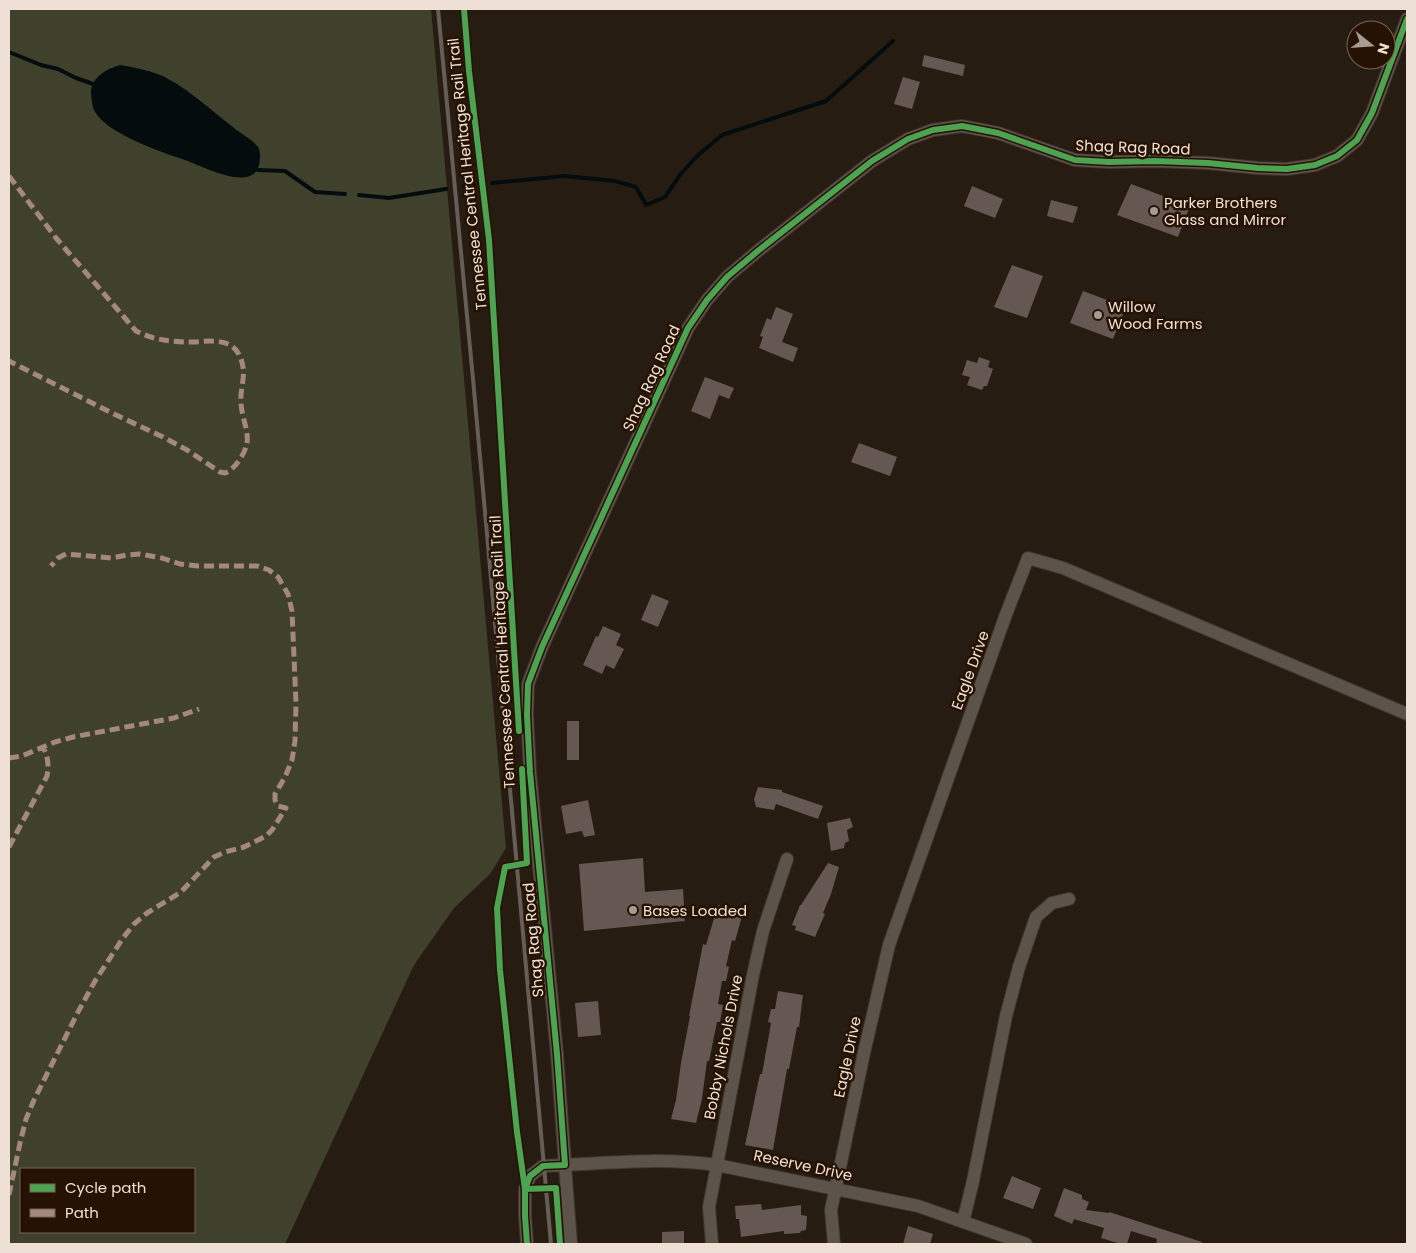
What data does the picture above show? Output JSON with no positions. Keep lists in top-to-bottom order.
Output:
{
  "streets": {
    "street": [
      "Shag Rag Road",
      "Eagle Drive",
      "Bobby Nichols Drive",
      "Reserve Drive"
    ],
    "cycle path": ["Tennessee Central Heritage Rail Trail"]
  },
  "crossings": [
    ["Shag Rag Road", "Reserve Drive"],
    ["Eagle Drive", "Reserve Drive"],
    ["Bobby Nichols Drive", "Reserve Drive"]
  ],
  "places": ["Parker Brothers Glass and Mirror", "Willow Wood Farms", "Bases Loaded"],
  "legend": ["Cycle path", "Path"],
  "north": "right"
}
